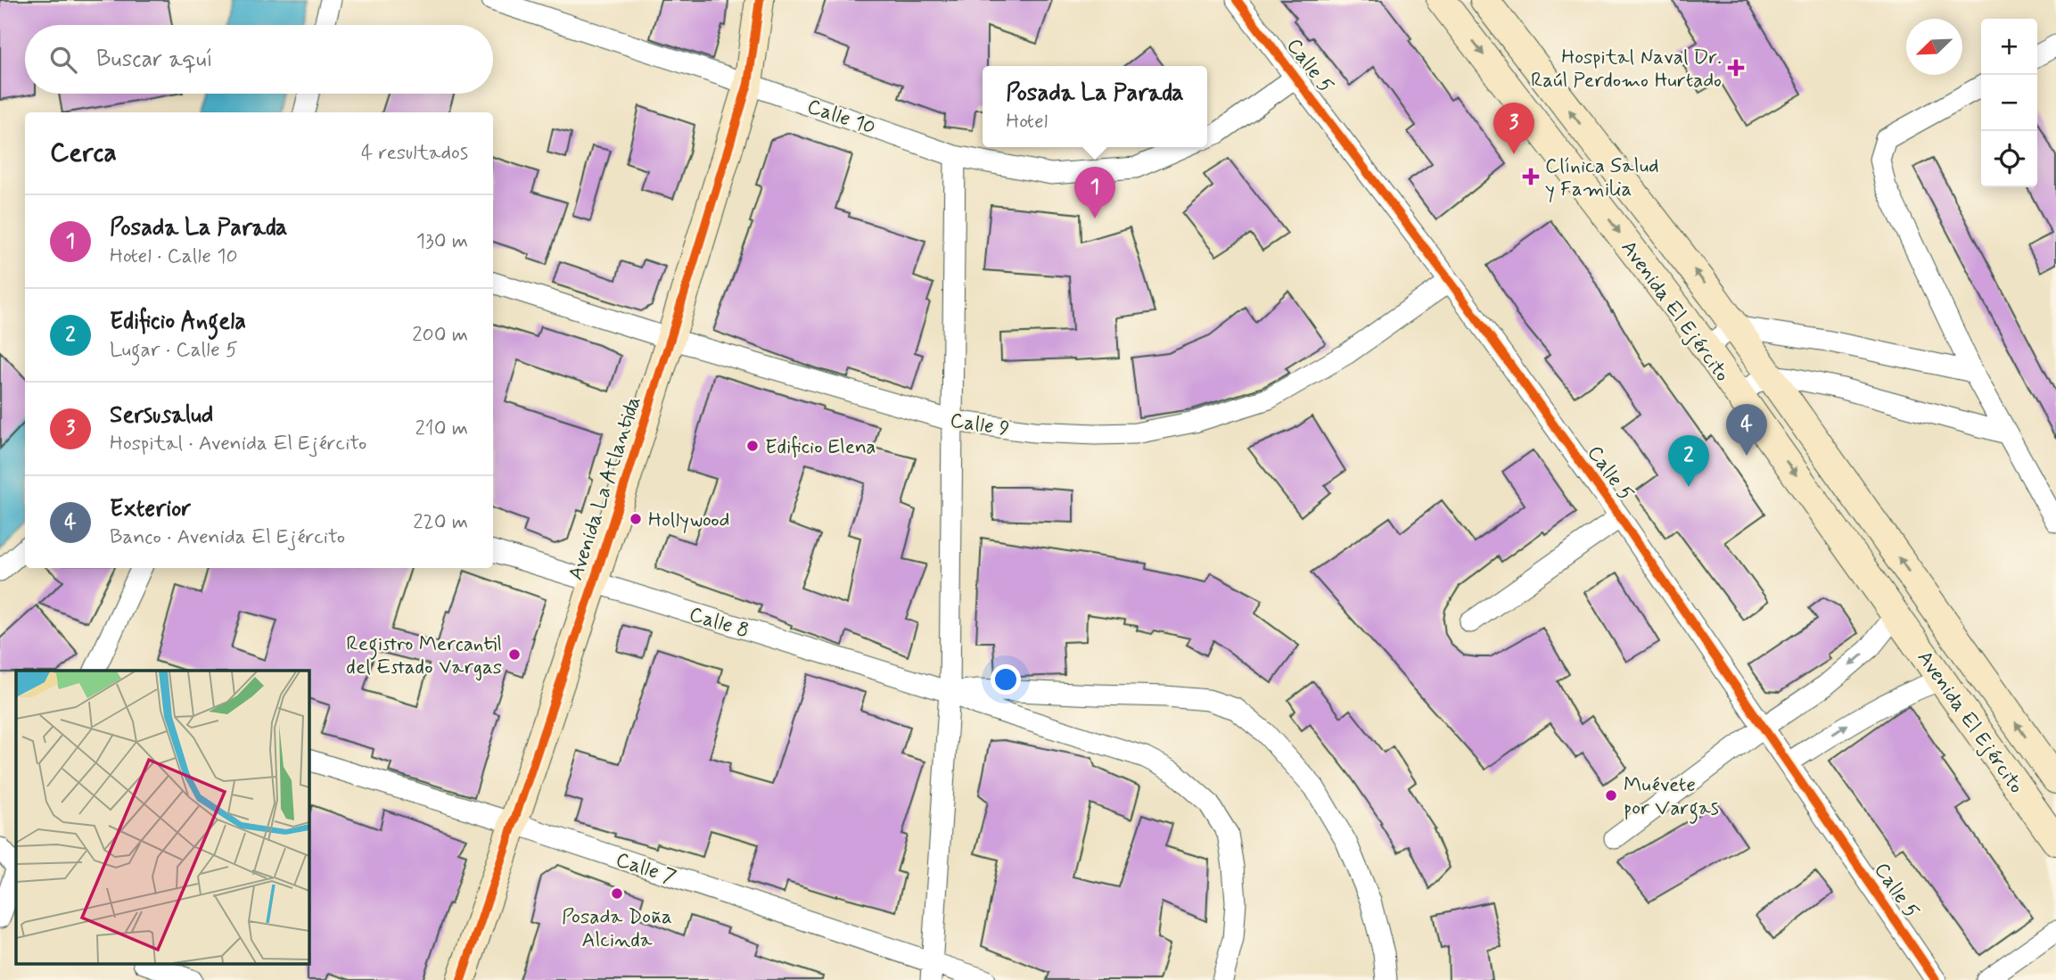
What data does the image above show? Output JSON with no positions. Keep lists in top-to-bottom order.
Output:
{
  "streets": {
    "main road": ["Avenida El Ejército", "Avenida La Atlantida"],
    "street": [
      "Calle 5",
      "Calle 10",
      "Calle 9",
      "Calle 8",
      "Calle 7"
    ]
  },
  "crossings": [
    ["Calle 5", "Calle 9"],
    ["Calle 10", "Avenida La Atlantida"],
    ["Calle 9", "Avenida La Atlantida"],
    ["Avenida La Atlantida", "Calle 8"],
    ["Avenida La Atlantida", "Calle 7"]
  ],
  "places": {
    "health": ["Hospital Naval Dr. Raúl Perdomo Hurtado", "Clínica Salud y Familia"],
    "other": [
      "Edificio Elena",
      "Hollywood",
      "Registro Mercantil del Estado Vargas",
      "Muévete por Vargas",
      "Posada Doña Alcinda"
    ]
  },
  "north": "bottom left",
  "page": {
    "map_buttons": ["+", "−"],
    "search": "Buscar aquí",
    "popup": ["Posada La Parada", "Hotel"],
    "pins": [
      "3",
      "1",
      "4",
      "2"
    ],
    "heading": ["Cerca", "4 resultados"],
    "list": [
      {
        "mark": "1",
        "name": "Posada La Parada",
        "note": "Hotel · Calle 10",
        "value": "130 m"
      },
      {
        "mark": "2",
        "name": "Edificio Angela",
        "note": "Lugar · Calle 5",
        "value": "200 m"
      },
      {
        "mark": "3",
        "name": "Sersusalud",
        "note": "Hospital · Avenida El Ejército",
        "value": "210 m"
      },
      {
        "mark": "4",
        "name": "Exterior",
        "note": "Banco · Avenida El Ejército",
        "value": "220 m"
      }
    ]
  }
}
